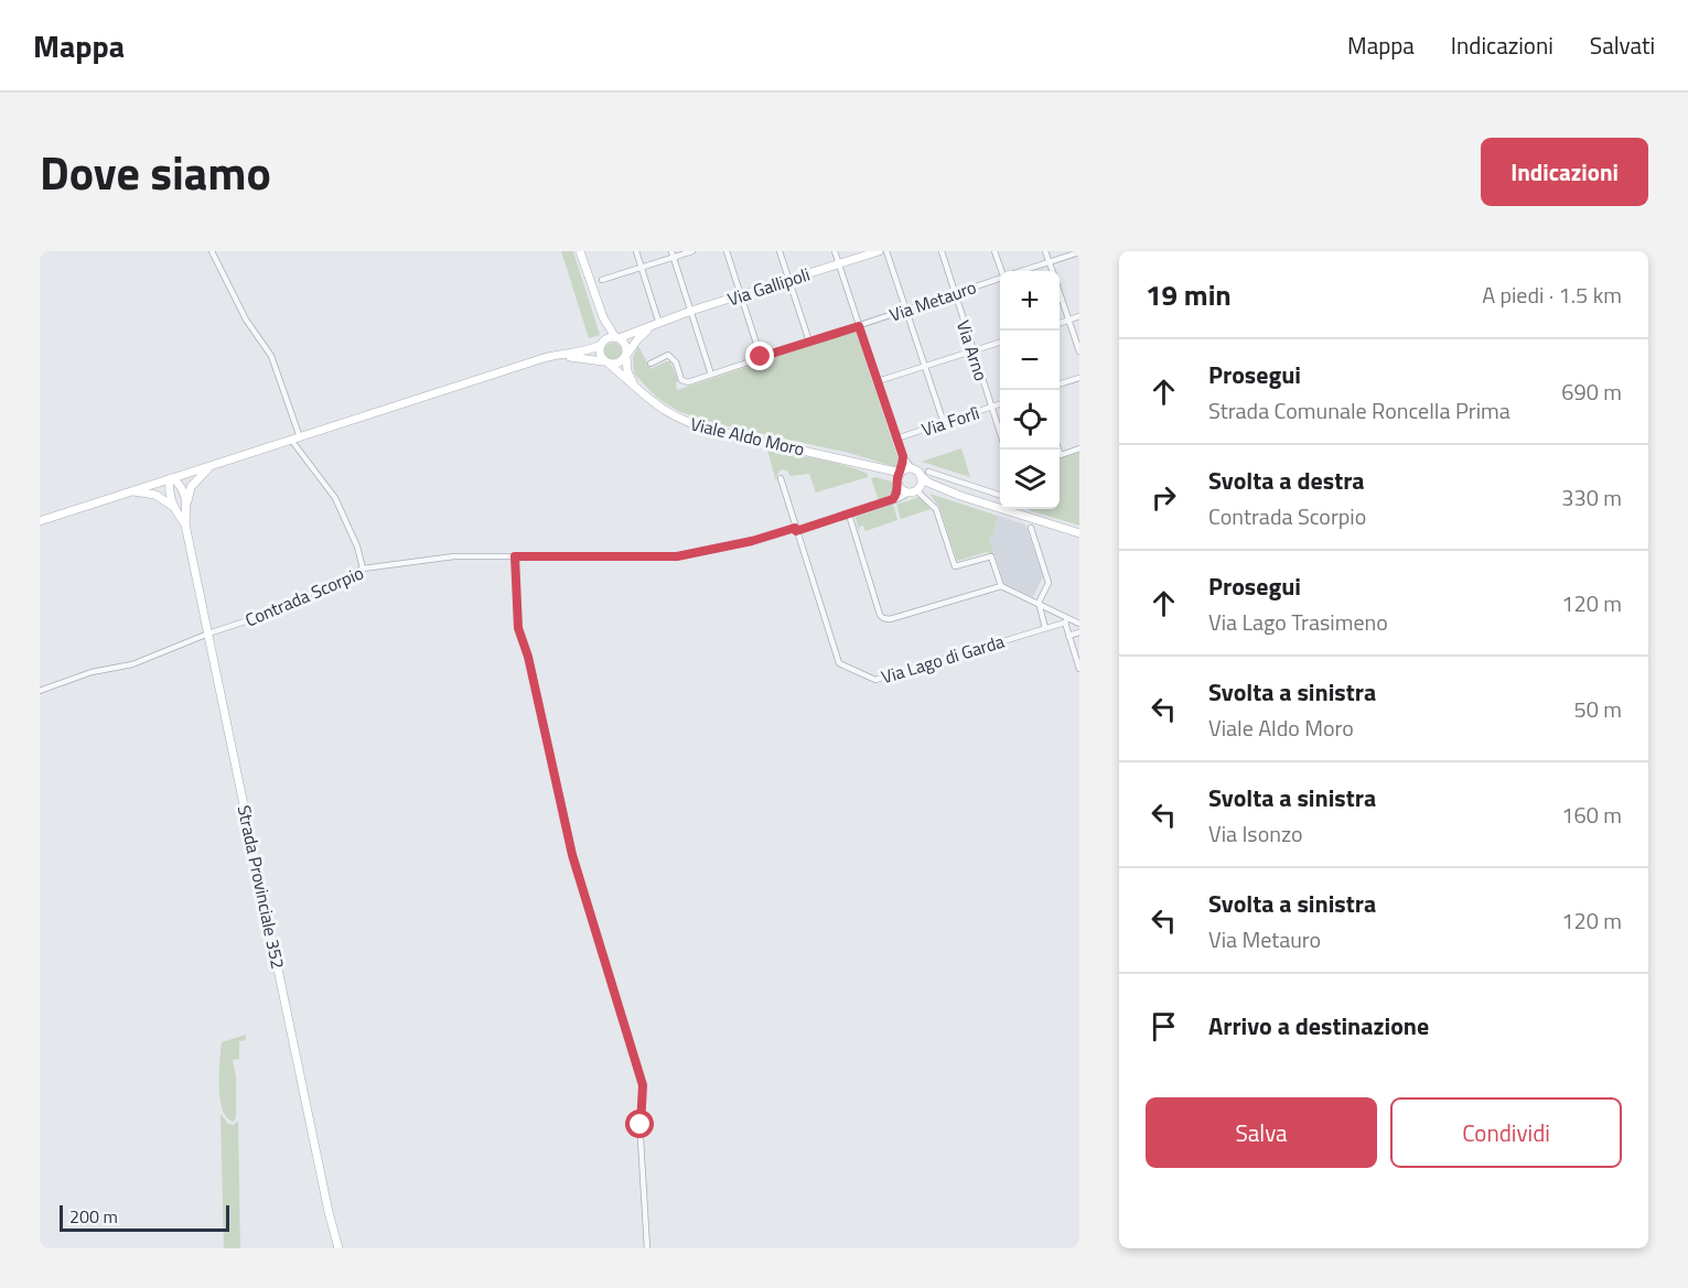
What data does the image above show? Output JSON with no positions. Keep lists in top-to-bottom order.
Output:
{
  "streets": {
    "main road": ["Via Gallipoli", "Viale Aldo Moro", "Strada Provinciale 352"],
    "street": [
      "Via Metauro",
      "Via Arno",
      "Via Forlì",
      "Contrada Scorpio",
      "Via Lago di Garda"
    ]
  },
  "crossings": [
    ["Via Gallipoli", "Viale Aldo Moro"],
    ["Via Metauro", "Via Arno"],
    ["Via Arno", "Via Forlì"],
    ["Viale Aldo Moro", "Contrada Scorpio"],
    ["Contrada Scorpio", "Via Lago di Garda"],
    ["Contrada Scorpio", "Strada Provinciale 352"]
  ],
  "scale_bar": "200 m",
  "page": {
    "header": "Mappa",
    "nav": ["Mappa", "Indicazioni", "Salvati"],
    "title": "Dove siamo",
    "buttons": [
      "Indicazioni",
      ["Salva", "Condividi"]
    ],
    "heading": ["19 min", "A piedi · 1.5 km"],
    "map_buttons": ["+", "−"],
    "list": [
      ["Prosegui", "Strada Comunale Roncella Prima", "690 m"],
      ["Svolta a destra", "Contrada Scorpio", "330 m"],
      ["Prosegui", "Via Lago Trasimeno", "120 m"],
      ["Svolta a sinistra", "Viale Aldo Moro", "50 m"],
      ["Svolta a sinistra", "Via Isonzo", "160 m"],
      ["Svolta a sinistra", "Via Metauro", "120 m"],
      "Arrivo a destinazione"
    ],
    "scale": "200 m"
  }
}
